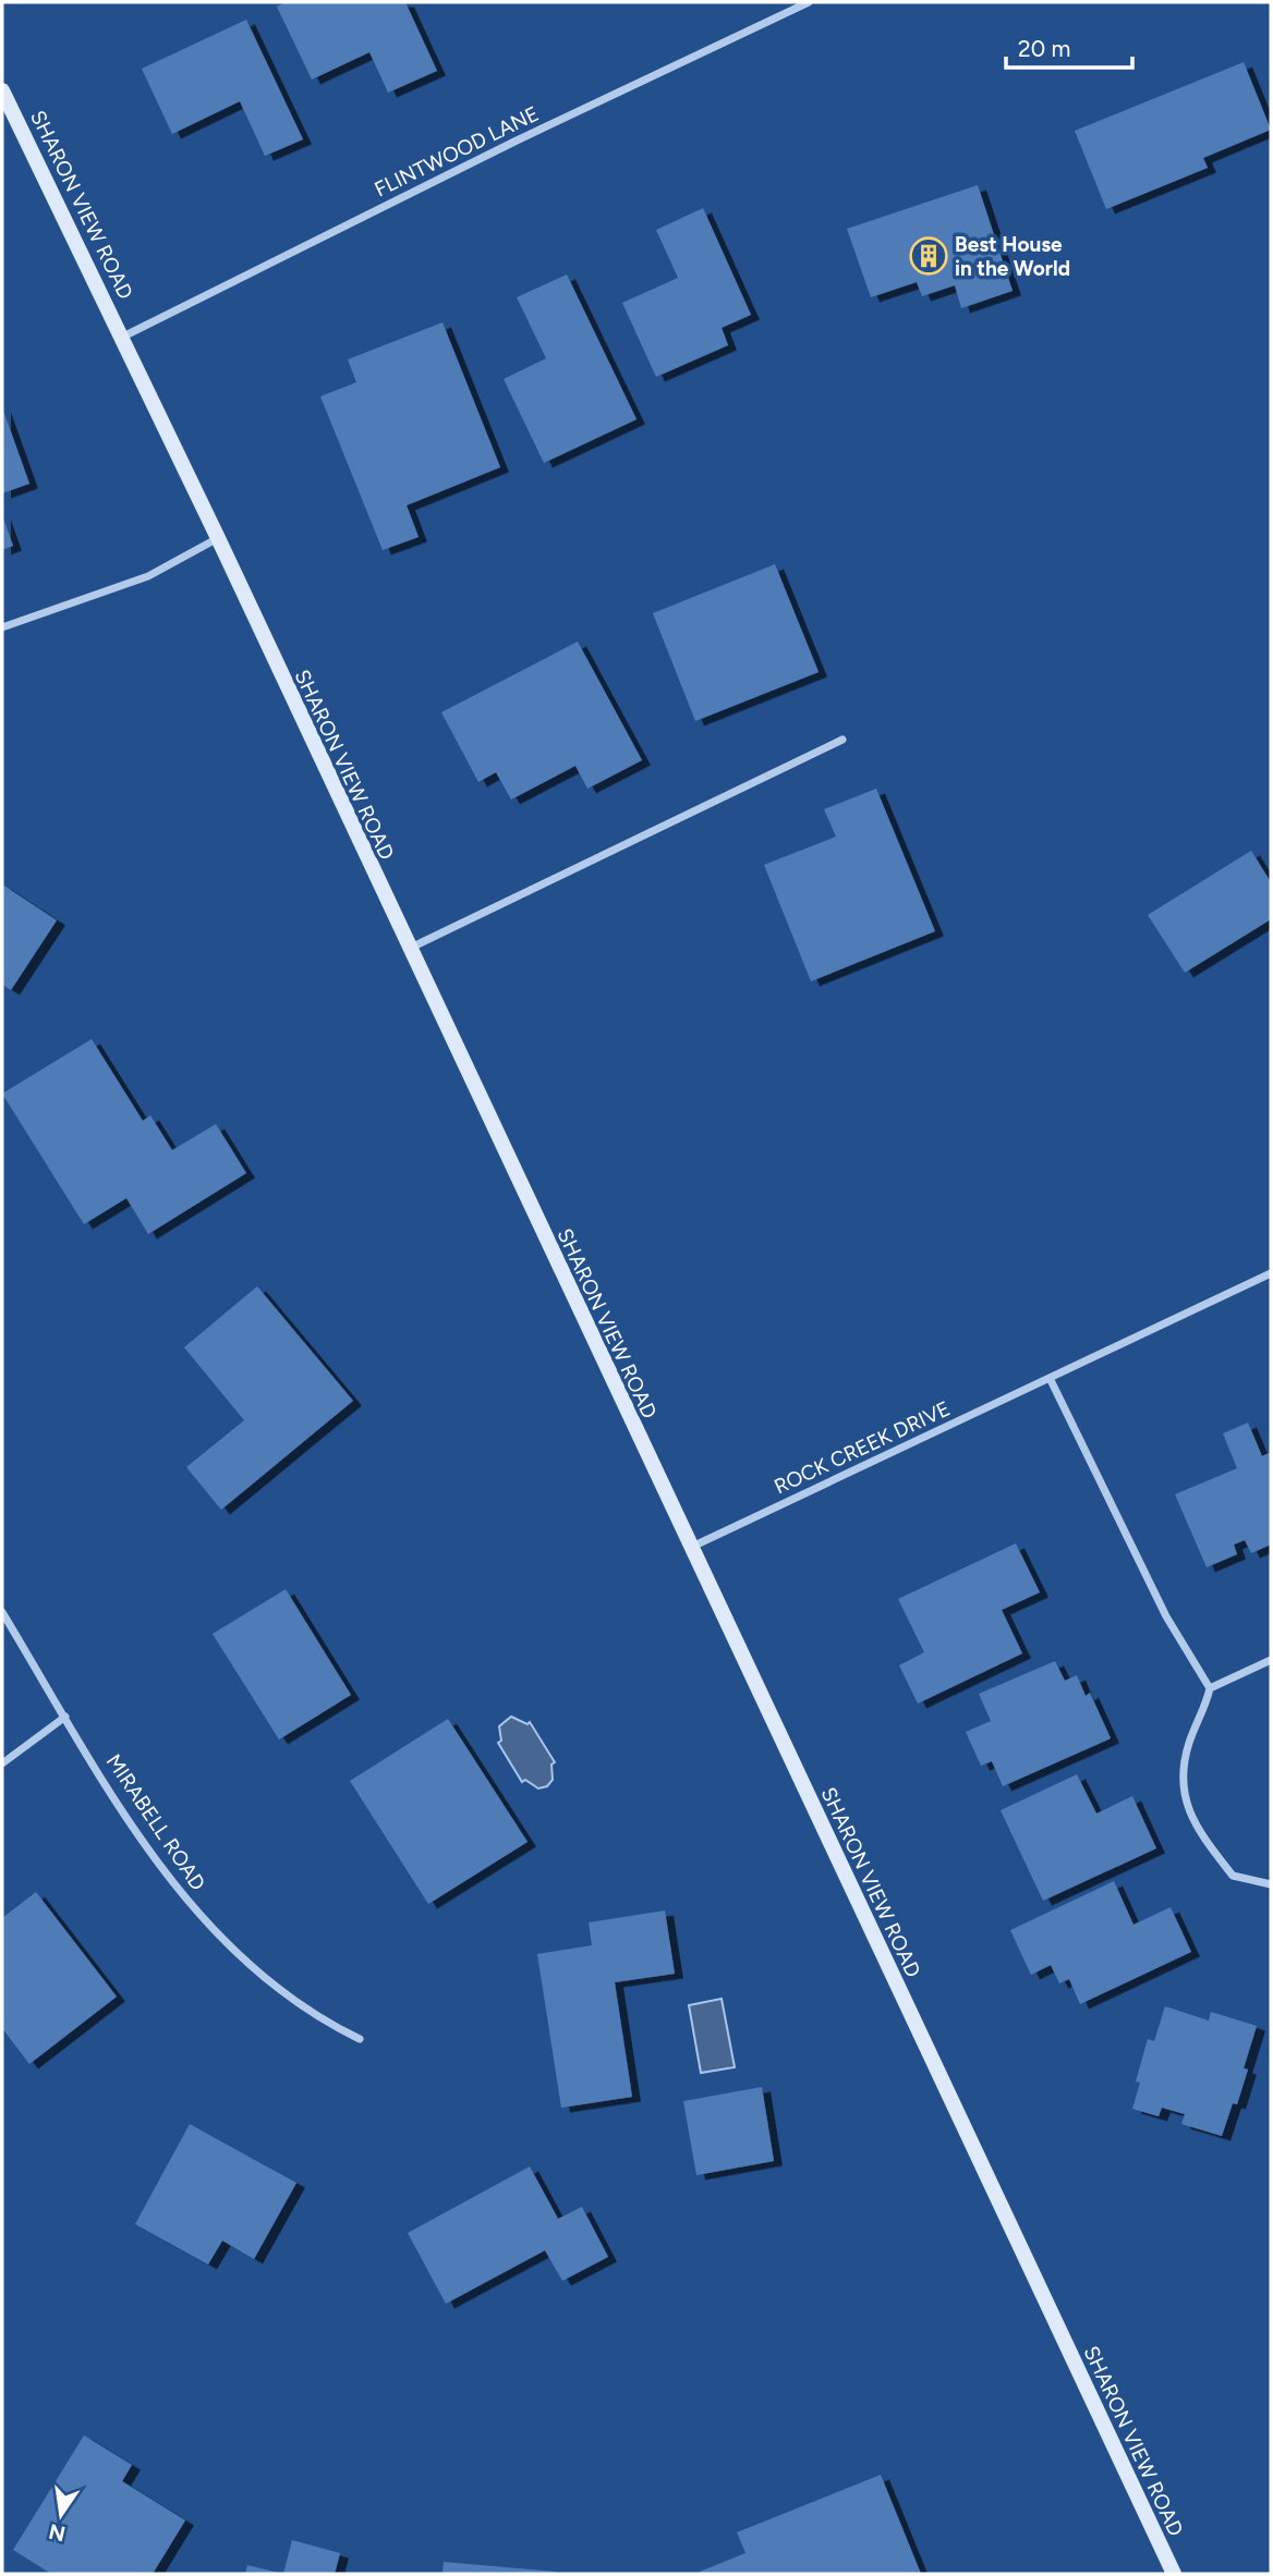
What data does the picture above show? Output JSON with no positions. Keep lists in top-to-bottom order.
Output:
{
  "streets": {
    "street": [
      "FLINTWOOD LANE",
      "SHARON VIEW ROAD",
      "ROCK CREEK DRIVE",
      "MIRABELL ROAD"
    ]
  },
  "crossings": [
    ["FLINTWOOD LANE", "SHARON VIEW ROAD"],
    ["SHARON VIEW ROAD", "ROCK CREEK DRIVE"]
  ],
  "places": {
    "building": ["Best House in the World"]
  },
  "scale_bar": "20 m",
  "north": "bottom"
}
